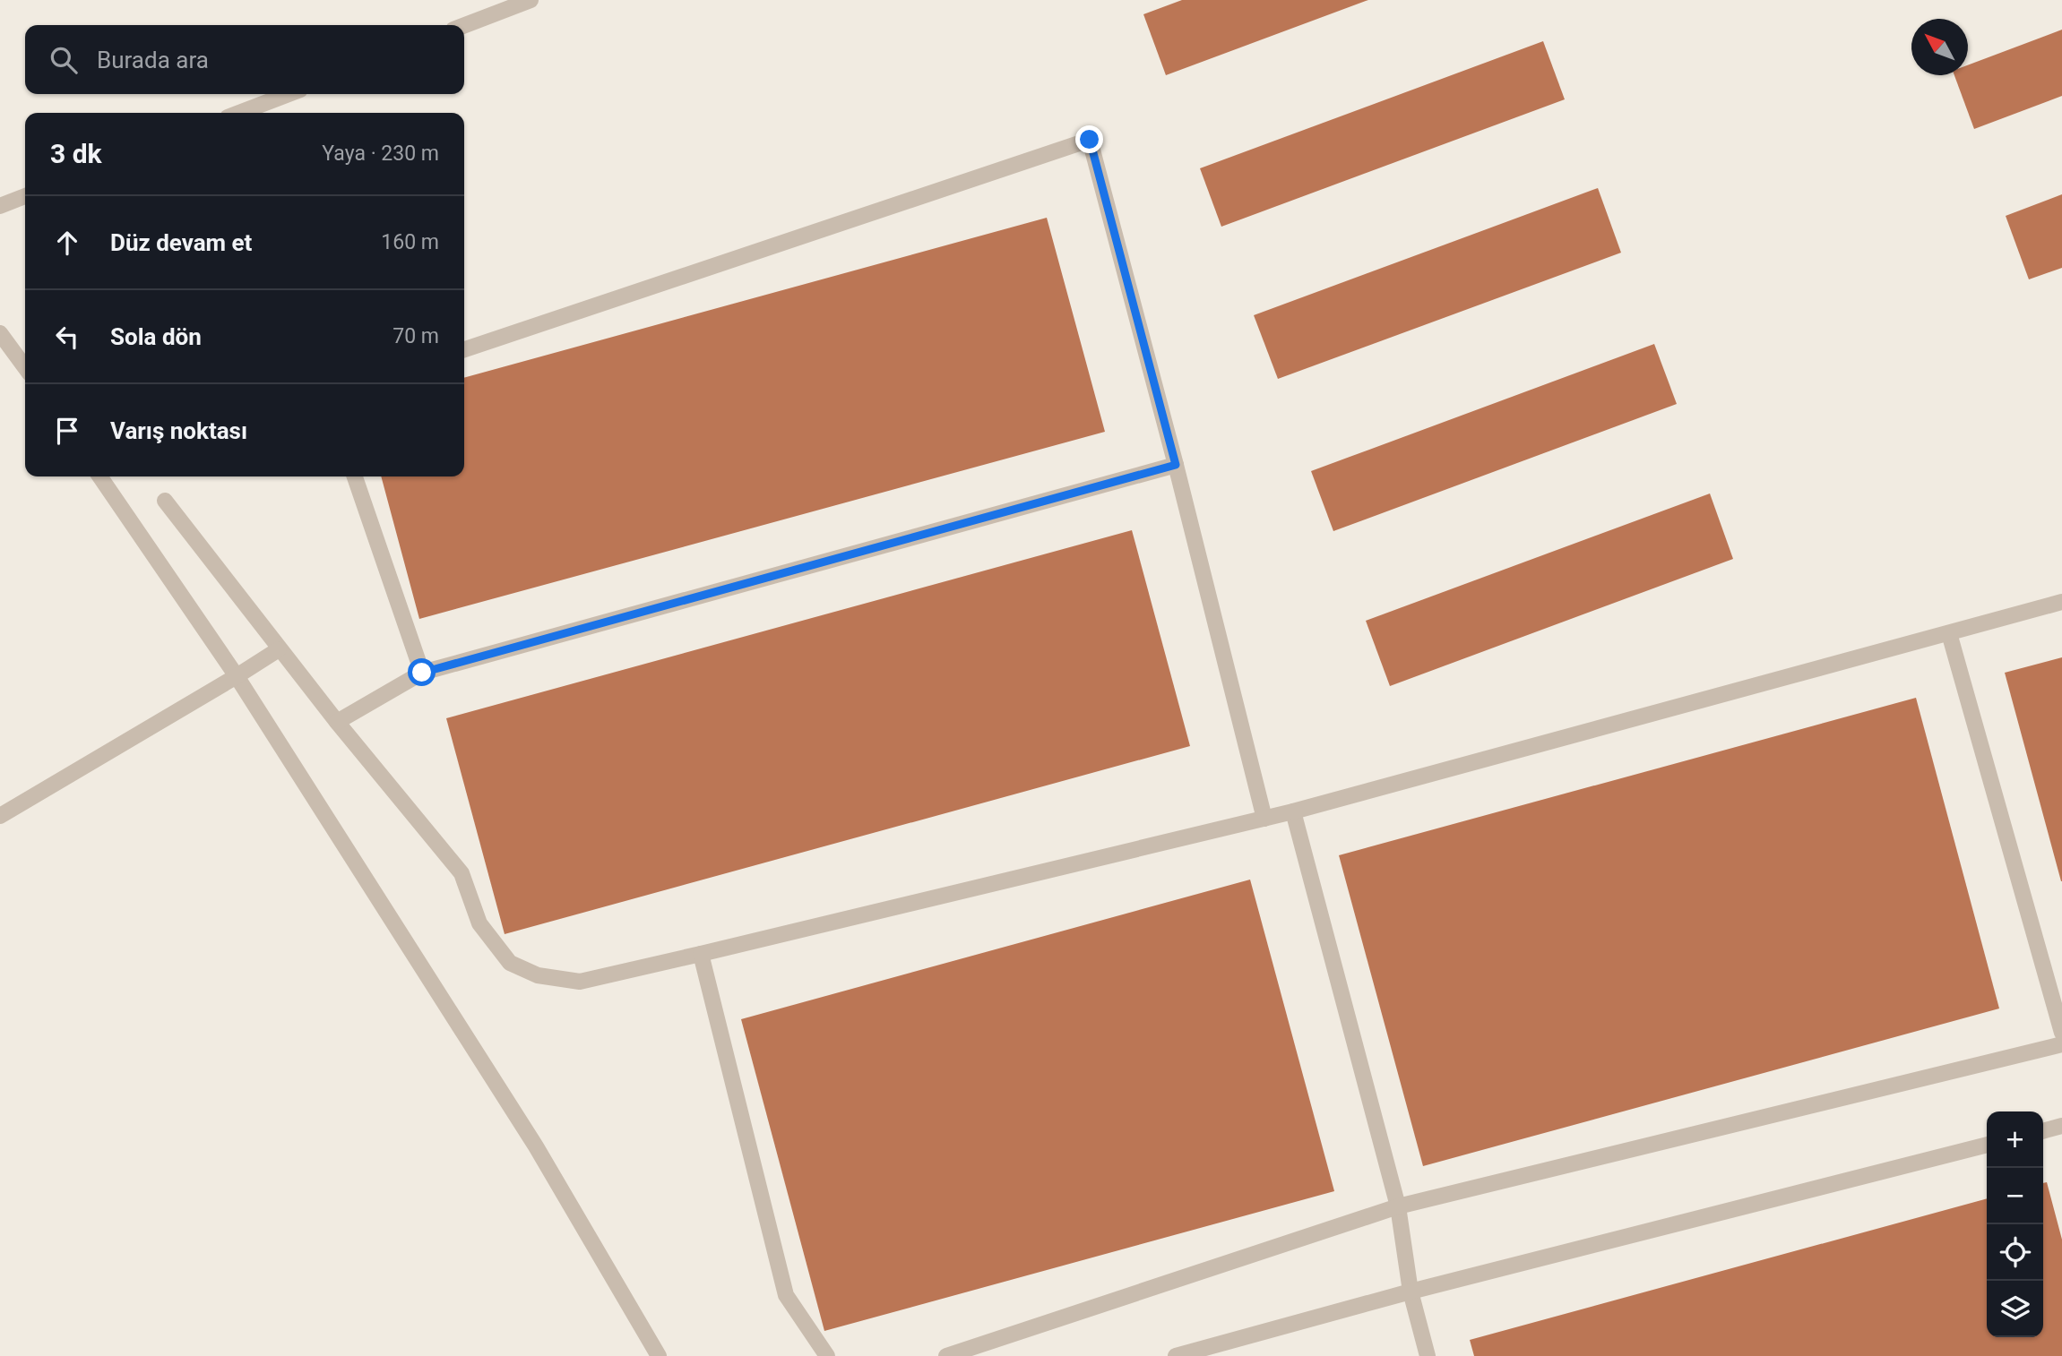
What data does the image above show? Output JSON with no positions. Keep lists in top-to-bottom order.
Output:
{
  "north": "top left",
  "page": {
    "search": "Burada ara",
    "heading": ["3 dk", "Yaya · 230 m"],
    "list": [
      ["Düz devam et", "160 m"],
      ["Sola dön", "70 m"],
      "Varış noktası"
    ],
    "map_buttons": ["+", "−"]
  }
}
